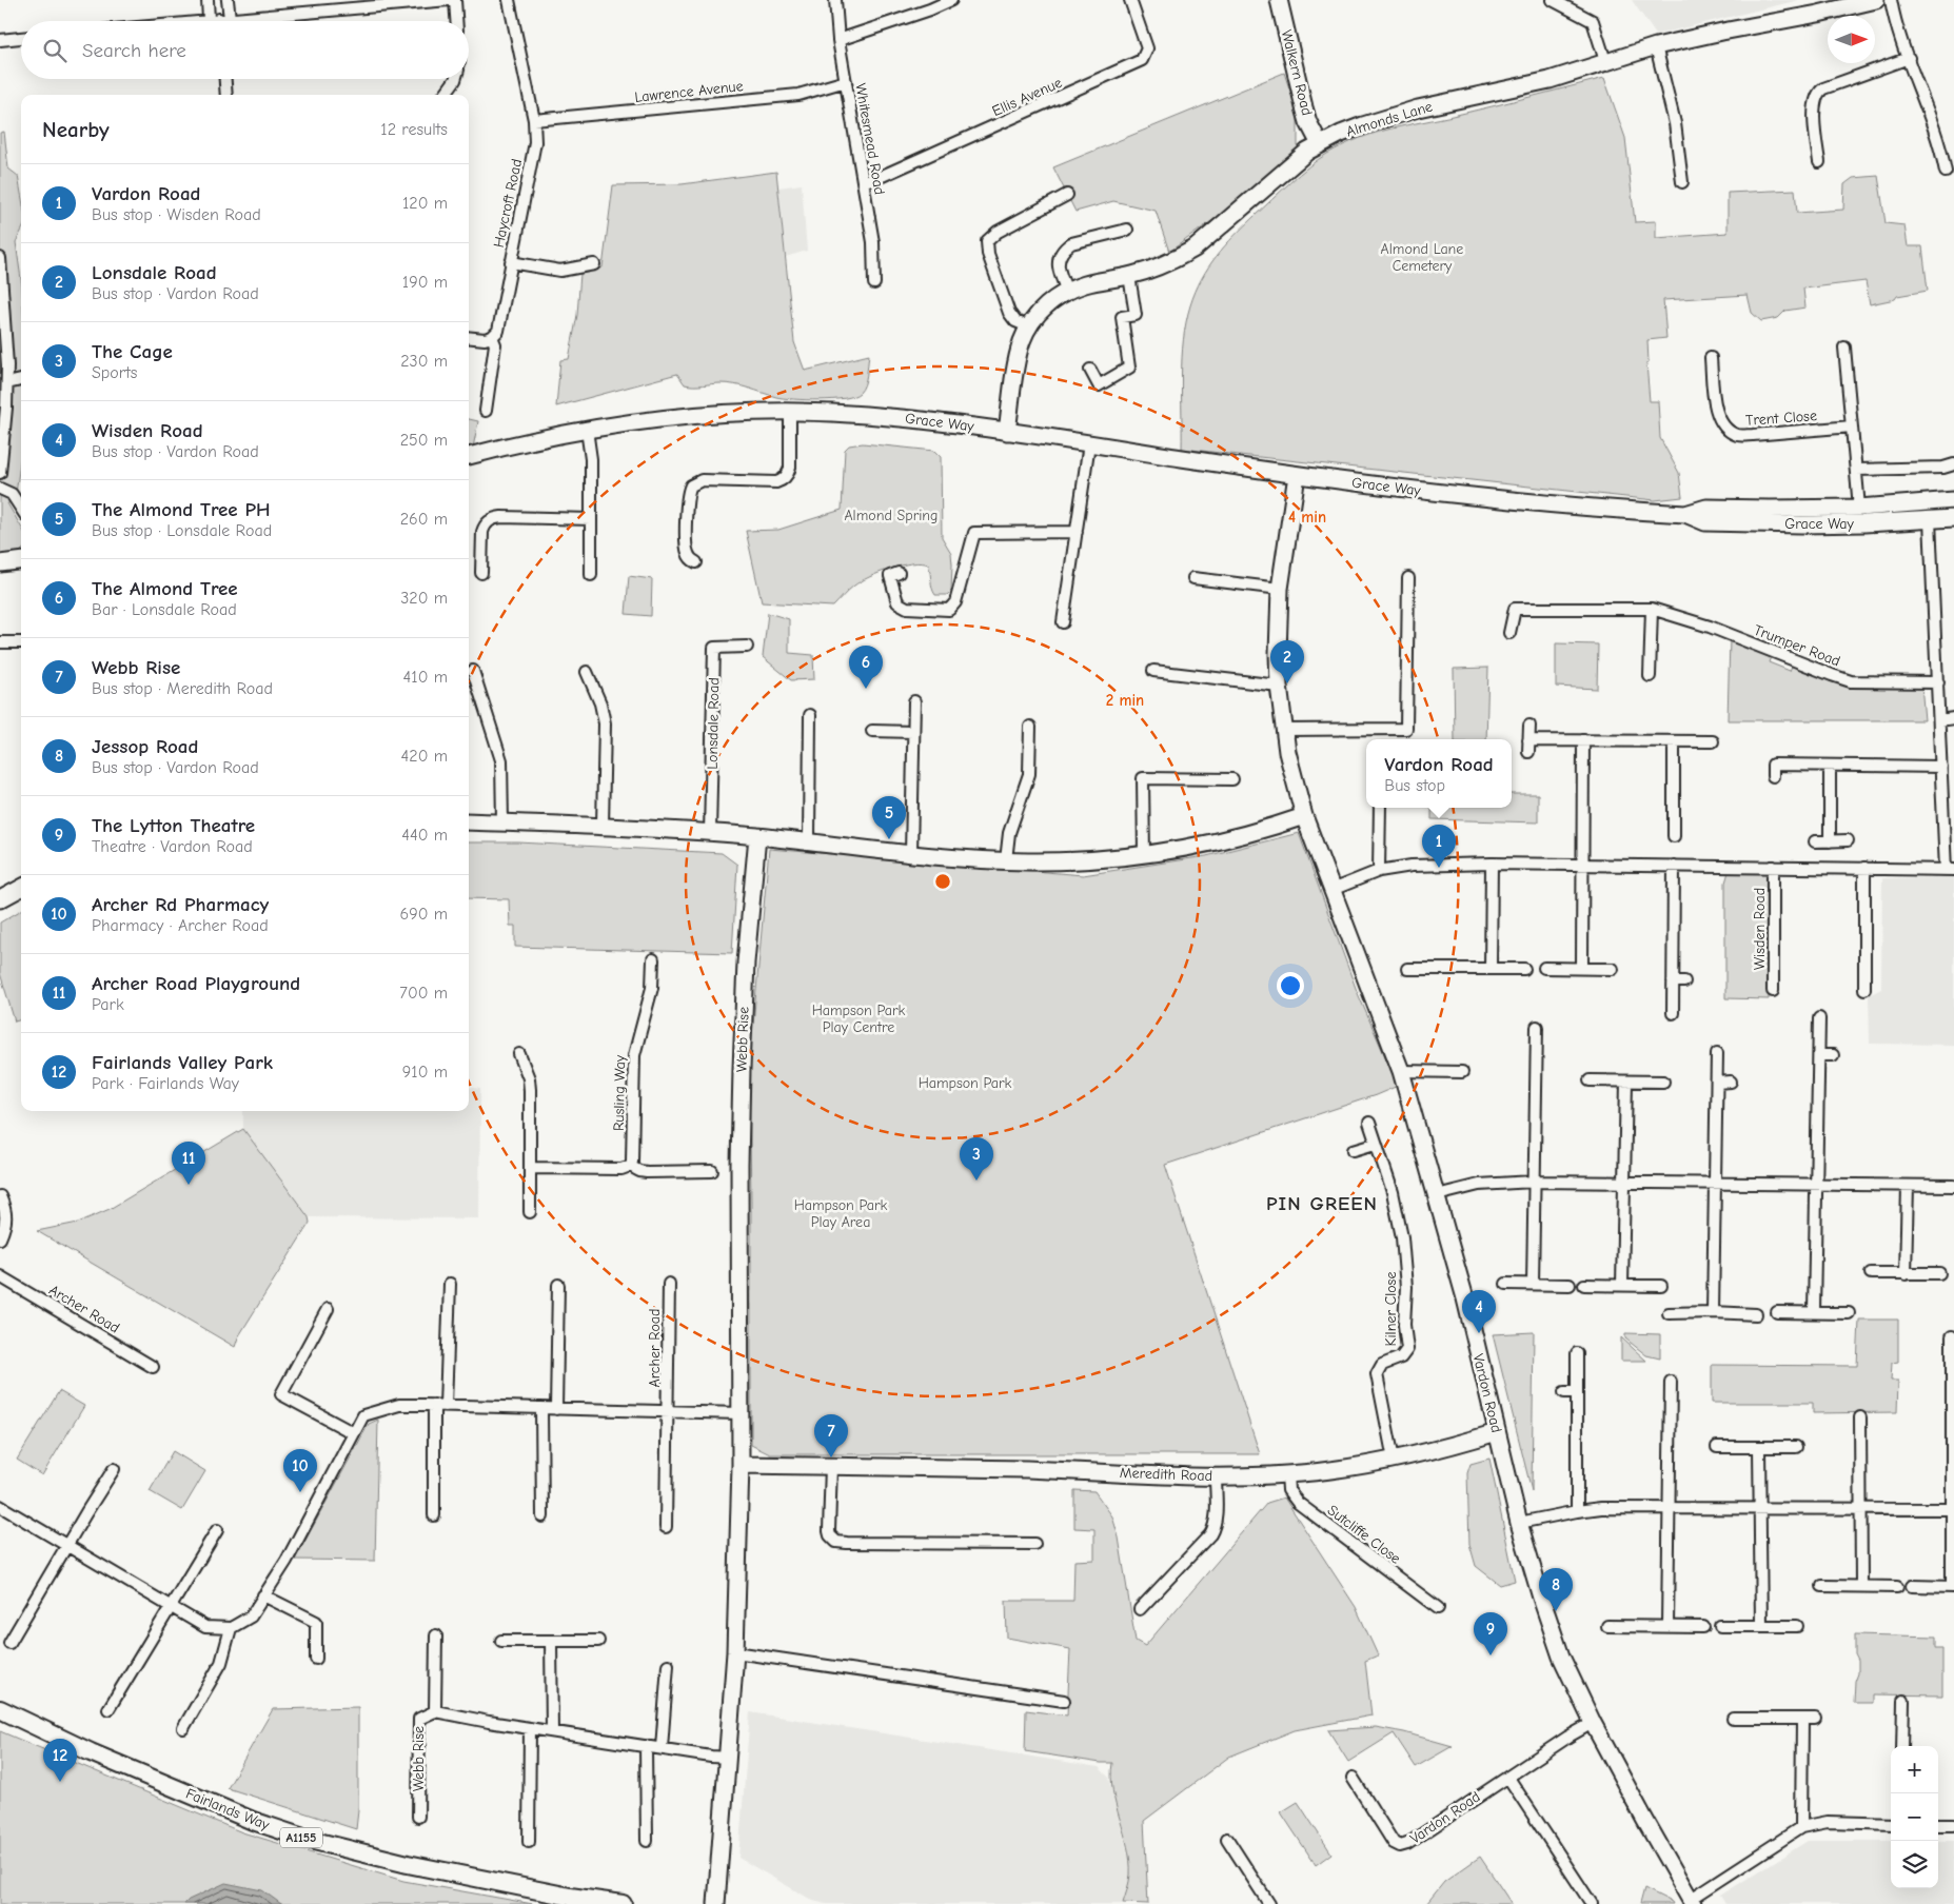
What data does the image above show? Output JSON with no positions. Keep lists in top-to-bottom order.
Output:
{
  "streets": {
    "main road": ["Fairlands Way", "A1155"],
    "street": [
      "Walkern Road",
      "Lawrence Avenue",
      "Ellis Avenue",
      "Almonds Lane",
      "Whitesmead Road",
      "Haycroft Road",
      "Trent Close",
      "Grace Way",
      "Trumper Road",
      "Lonsdale Road",
      "Wisden Road",
      "Webb Rise",
      "Rusling Way",
      "Archer Road",
      "Kilner Close",
      "Vardon Road",
      "Meredith Road",
      "Sutcliffe Close"
    ]
  },
  "crossings": [
    ["Walkern Road", "Almonds Lane"],
    ["Lawrence Avenue", "Whitesmead Road"],
    ["Lawrence Avenue", "Haycroft Road"],
    ["Ellis Avenue", "Whitesmead Road"],
    ["Almonds Lane", "Grace Way"],
    ["Grace Way", "Vardon Road"],
    ["Wisden Road", "Vardon Road"],
    ["Webb Rise", "Meredith Road"],
    ["Kilner Close", "Meredith Road"],
    ["Vardon Road", "Meredith Road"],
    ["Meredith Road", "Sutcliffe Close"]
  ],
  "districts": ["PIN GREEN"],
  "parks": [
    "Almond Lane Cemetery",
    "Almond Spring",
    "Hampson Park Play Centre",
    "Hampson Park",
    "Hampson Park Play Area"
  ],
  "north": "right",
  "page": {
    "search": "Search here",
    "heading": ["Nearby", "12 results"],
    "list": [
      {
        "mark": "1",
        "name": "Vardon Road",
        "note": "Bus stop · Wisden Road",
        "value": "120 m"
      },
      {
        "mark": "2",
        "name": "Lonsdale Road",
        "note": "Bus stop · Vardon Road",
        "value": "190 m"
      },
      {
        "mark": "3",
        "name": "The Cage",
        "note": "Sports",
        "value": "230 m"
      },
      {
        "mark": "4",
        "name": "Wisden Road",
        "note": "Bus stop · Vardon Road",
        "value": "250 m"
      },
      {
        "mark": "5",
        "name": "The Almond Tree PH",
        "note": "Bus stop · Lonsdale Road",
        "value": "260 m"
      },
      {
        "mark": "6",
        "name": "The Almond Tree",
        "note": "Bar · Lonsdale Road",
        "value": "320 m"
      },
      {
        "mark": "7",
        "name": "Webb Rise",
        "note": "Bus stop · Meredith Road",
        "value": "410 m"
      },
      {
        "mark": "8",
        "name": "Jessop Road",
        "note": "Bus stop · Vardon Road",
        "value": "420 m"
      },
      {
        "mark": "9",
        "name": "The Lytton Theatre",
        "note": "Theatre · Vardon Road",
        "value": "440 m"
      },
      {
        "mark": "10",
        "name": "Archer Rd Pharmacy",
        "note": "Pharmacy · Archer Road",
        "value": "690 m"
      },
      {
        "mark": "11",
        "name": "Archer Road Playground",
        "note": "Park",
        "value": "700 m"
      },
      {
        "mark": "12",
        "name": "Fairlands Valley Park",
        "note": "Park · Fairlands Way",
        "value": "910 m"
      }
    ],
    "pins": [
      "2",
      "6",
      "5",
      "1",
      "3",
      "11",
      "4",
      "7",
      "10",
      "8",
      "9",
      "12"
    ],
    "popup": ["Vardon Road", "Bus stop"],
    "map_buttons": ["+", "−"]
  },
  "rings": ["4 min", "2 min"]
}
